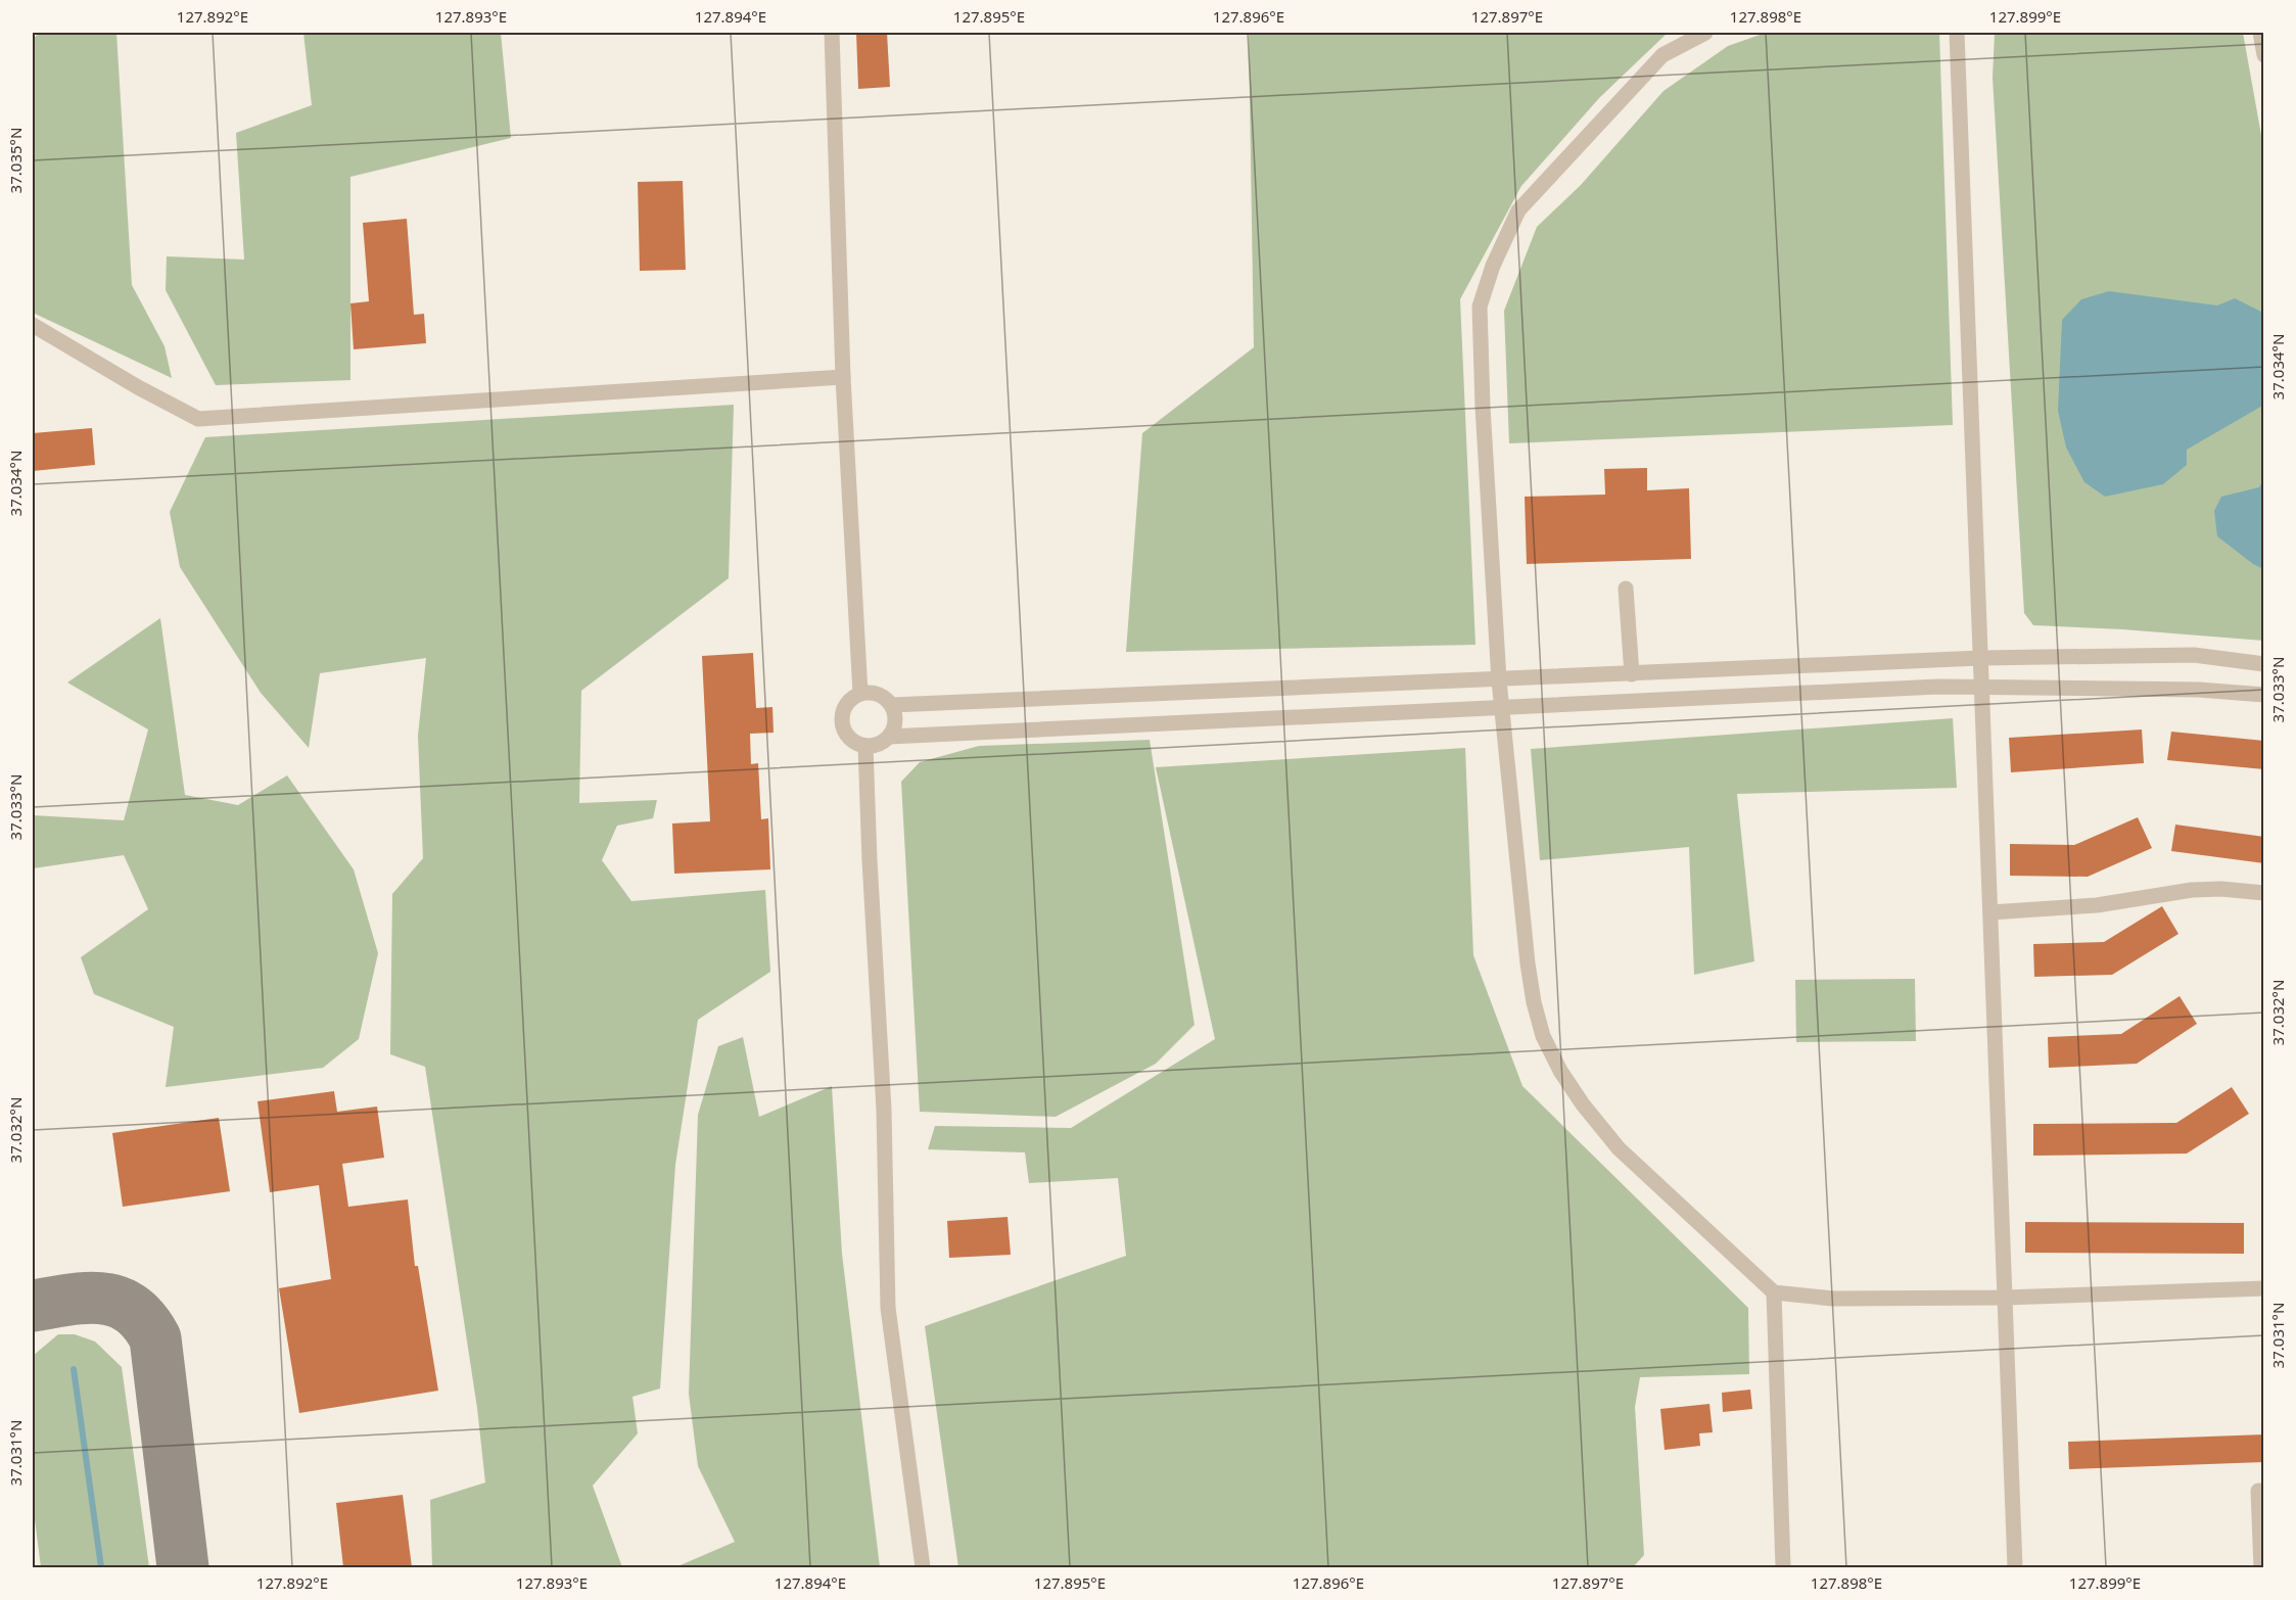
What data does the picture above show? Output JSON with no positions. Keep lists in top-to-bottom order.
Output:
{
  "coordinates": [
    "127.892°E",
    "127.893°E",
    "127.894°E",
    "127.895°E",
    "127.896°E",
    "127.897°E",
    "127.898°E",
    "127.899°E",
    "37.035°N",
    "37.034°N",
    "37.033°N",
    "37.032°N",
    "37.031°N"
  ]
}
